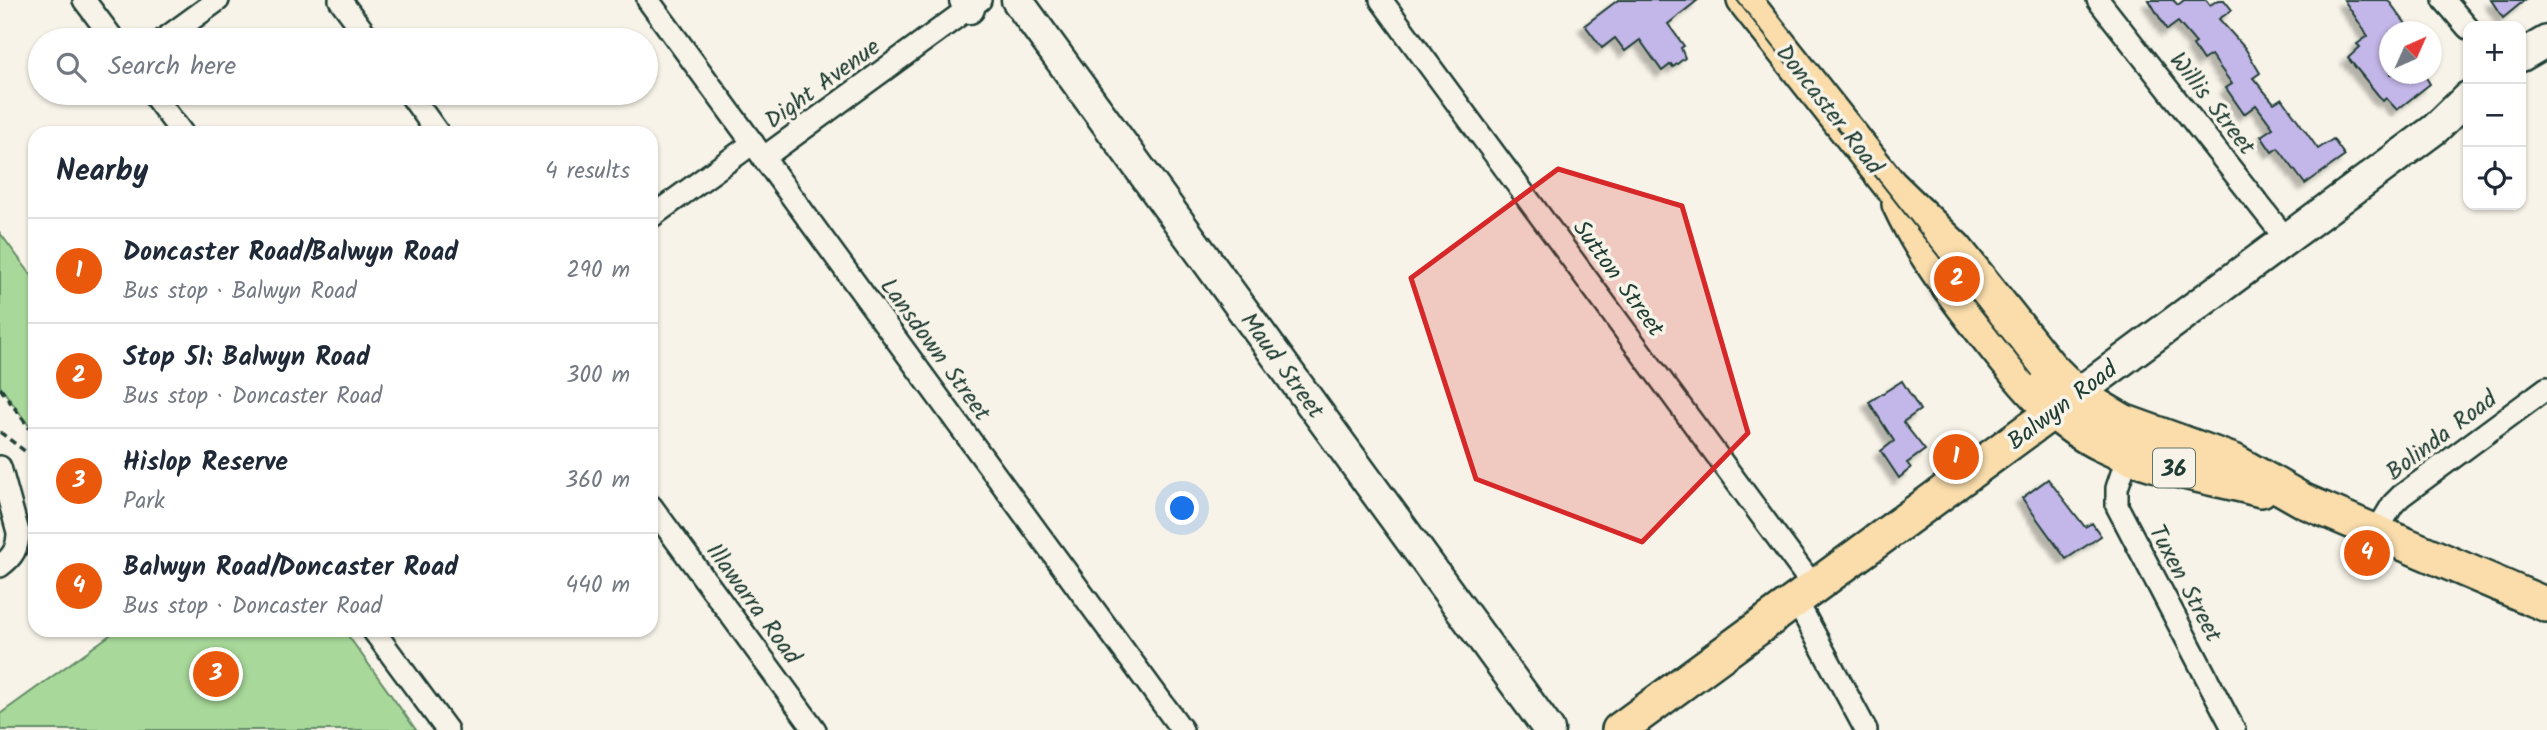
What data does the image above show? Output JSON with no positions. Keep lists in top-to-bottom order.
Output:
{
  "streets": {
    "main road": ["Doncaster Road", "Balwyn Road", "36"],
    "street": [
      "Dight Avenue",
      "Willis Street",
      "Sutton Street",
      "Lansdown Street",
      "Maud Street",
      "Bolinda Road",
      "Tuxen Street",
      "Illawarra Road"
    ]
  },
  "crossings": [
    ["Dight Avenue", "Lansdown Street"],
    ["Willis Street", "Balwyn Road"],
    ["Doncaster Road", "Balwyn Road"],
    ["Doncaster Road", "Bolinda Road"],
    ["Doncaster Road", "Tuxen Street"],
    ["Sutton Street", "Balwyn Road"]
  ],
  "north": "top right",
  "page": {
    "map_buttons": ["+", "−"],
    "search": "Search here",
    "heading": ["Nearby", "4 results"],
    "list": [
      {
        "mark": "1",
        "name": "Doncaster Road/Balwyn Road",
        "note": "Bus stop · Balwyn Road",
        "value": "290 m"
      },
      {
        "mark": "2",
        "name": "Stop 51: Balwyn Road",
        "note": "Bus stop · Doncaster Road",
        "value": "300 m"
      },
      {
        "mark": "3",
        "name": "Hislop Reserve",
        "note": "Park",
        "value": "360 m"
      },
      {
        "mark": "4",
        "name": "Balwyn Road/Doncaster Road",
        "note": "Bus stop · Doncaster Road",
        "value": "440 m"
      }
    ],
    "pins": [
      "2",
      "1",
      "4",
      "3"
    ]
  }
}
